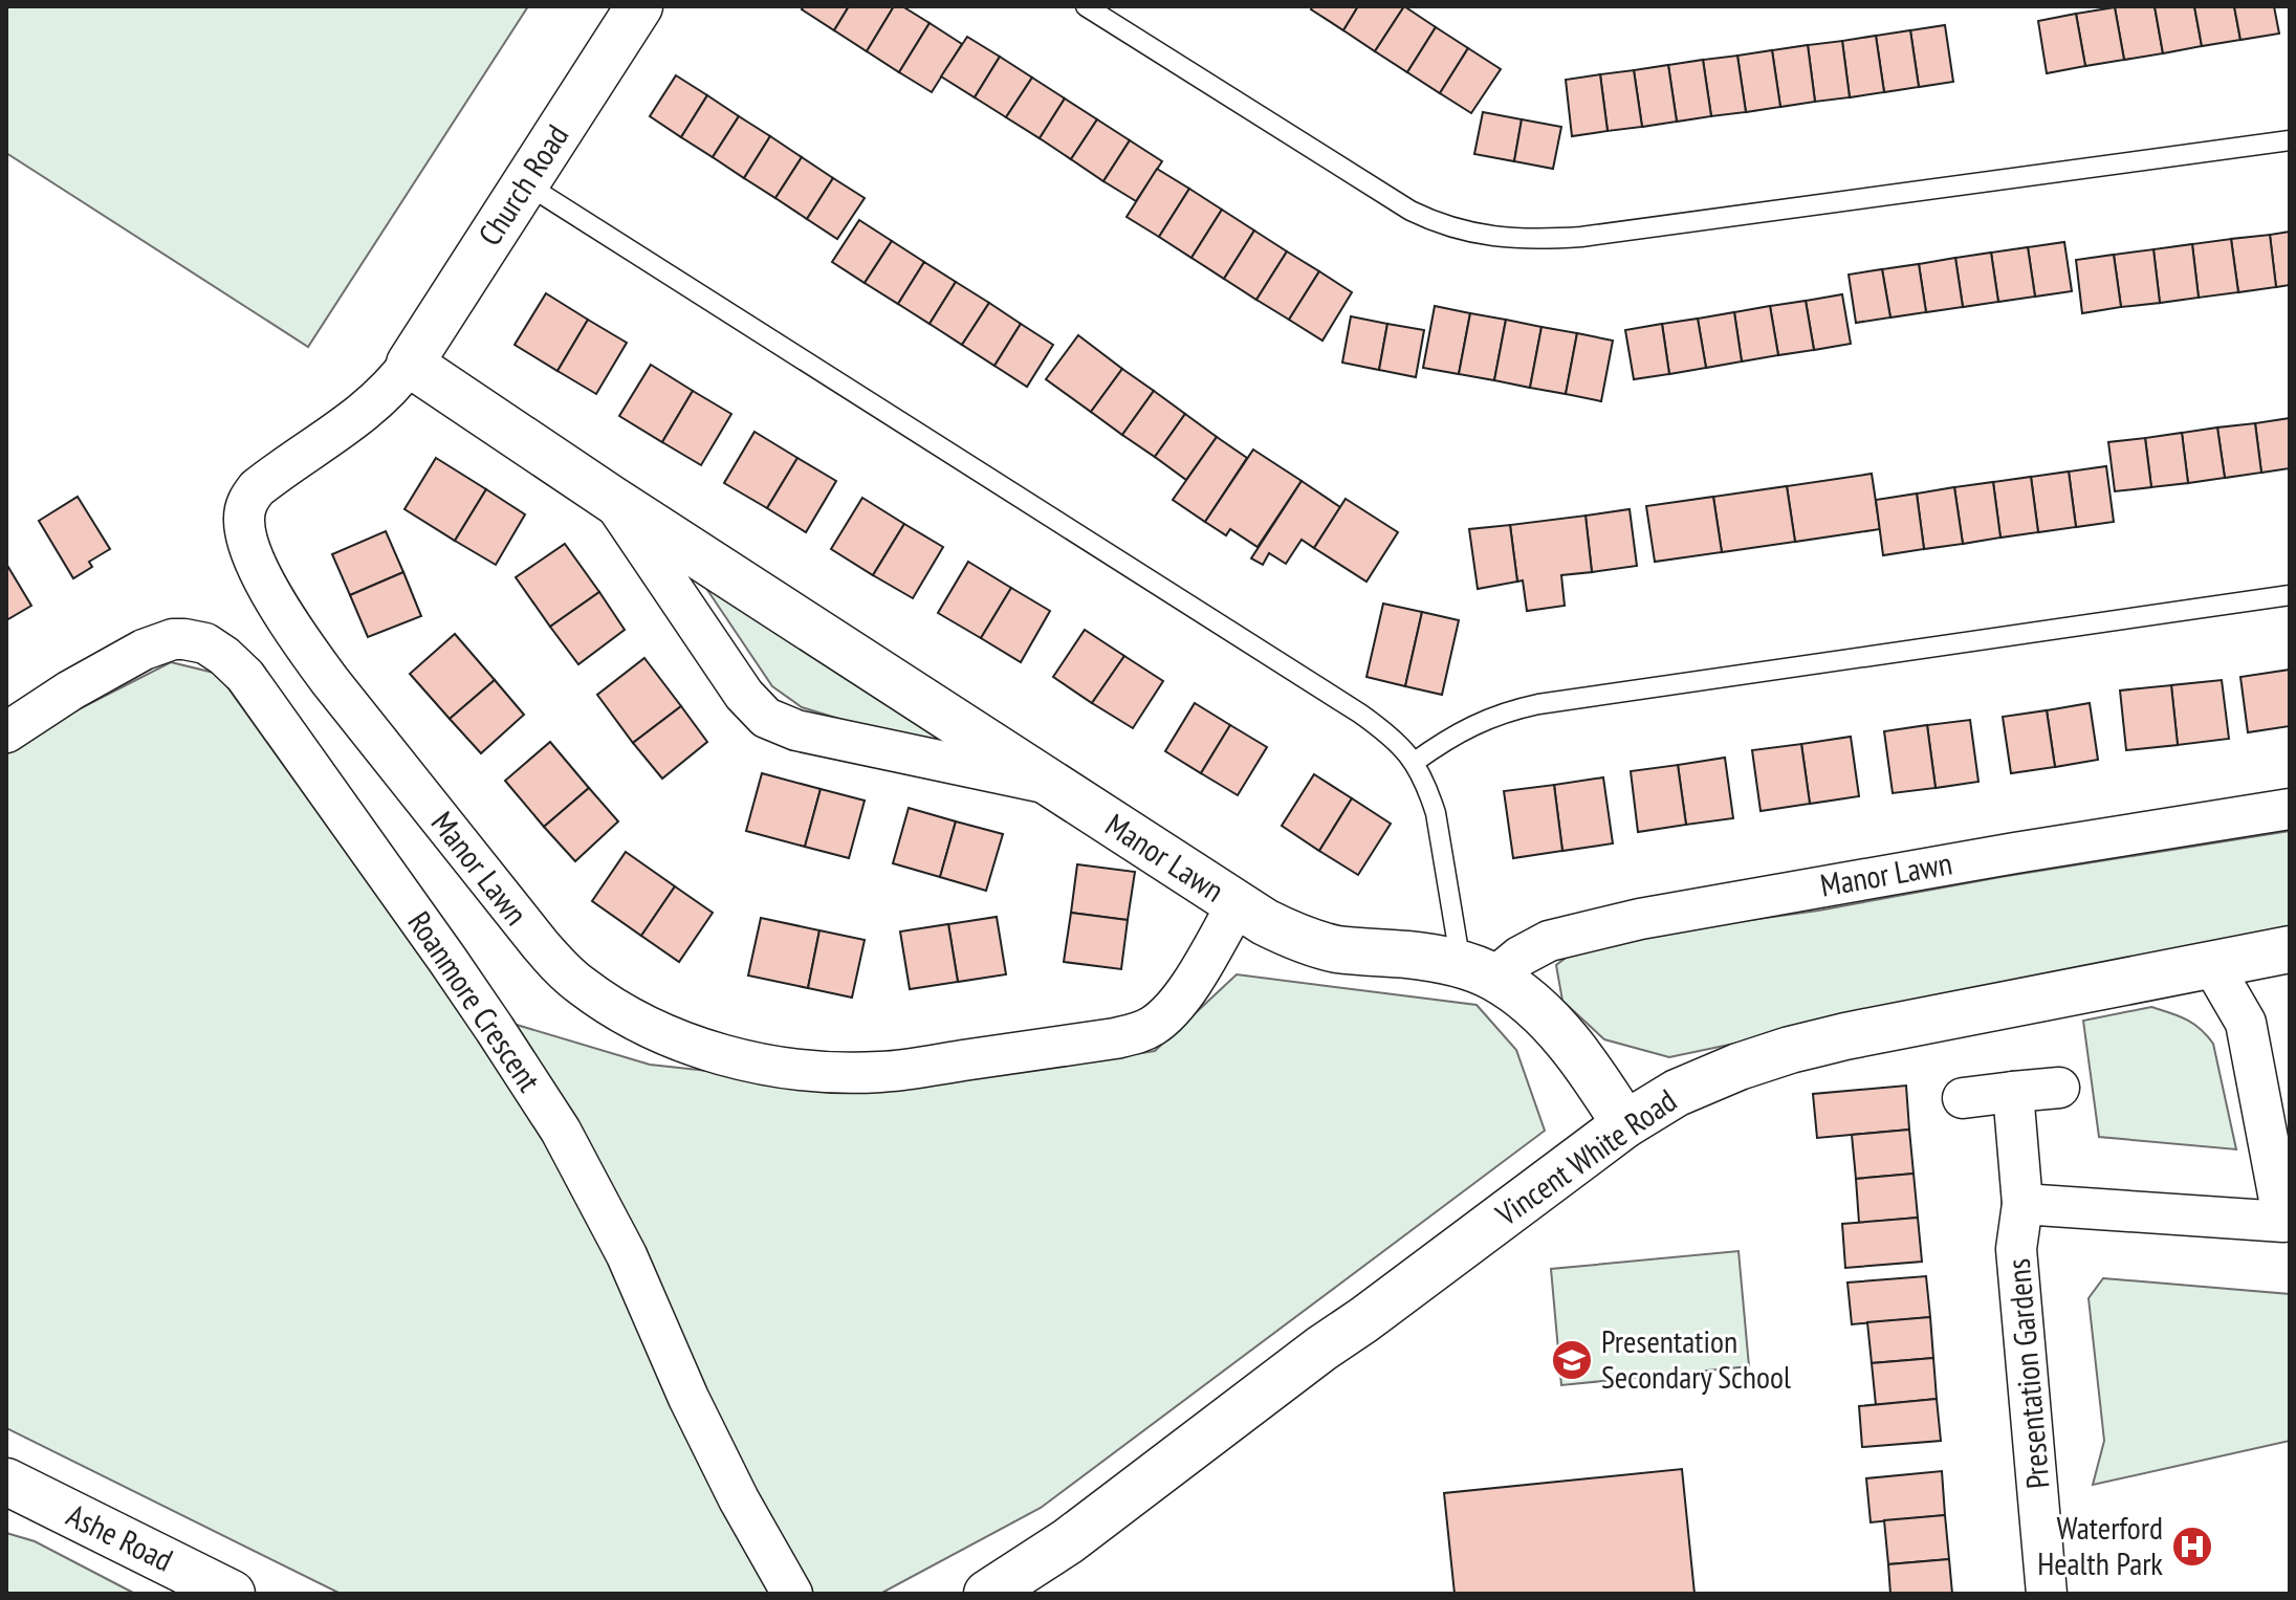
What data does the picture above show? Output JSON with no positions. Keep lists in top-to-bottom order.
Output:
{
  "streets": {
    "street": [
      "Church Road",
      "Manor Lawn",
      "Roanmore Crescent",
      "Vincent White Road",
      "Presentation Gardens",
      "Ashe Road"
    ]
  },
  "crossings": [
    ["Church Road", "Manor Lawn"],
    ["Manor Lawn", "Vincent White Road"]
  ],
  "places": {
    "school or university": ["Presentation Secondary School"],
    "hospital": ["Waterford Health Park"]
  }
}
